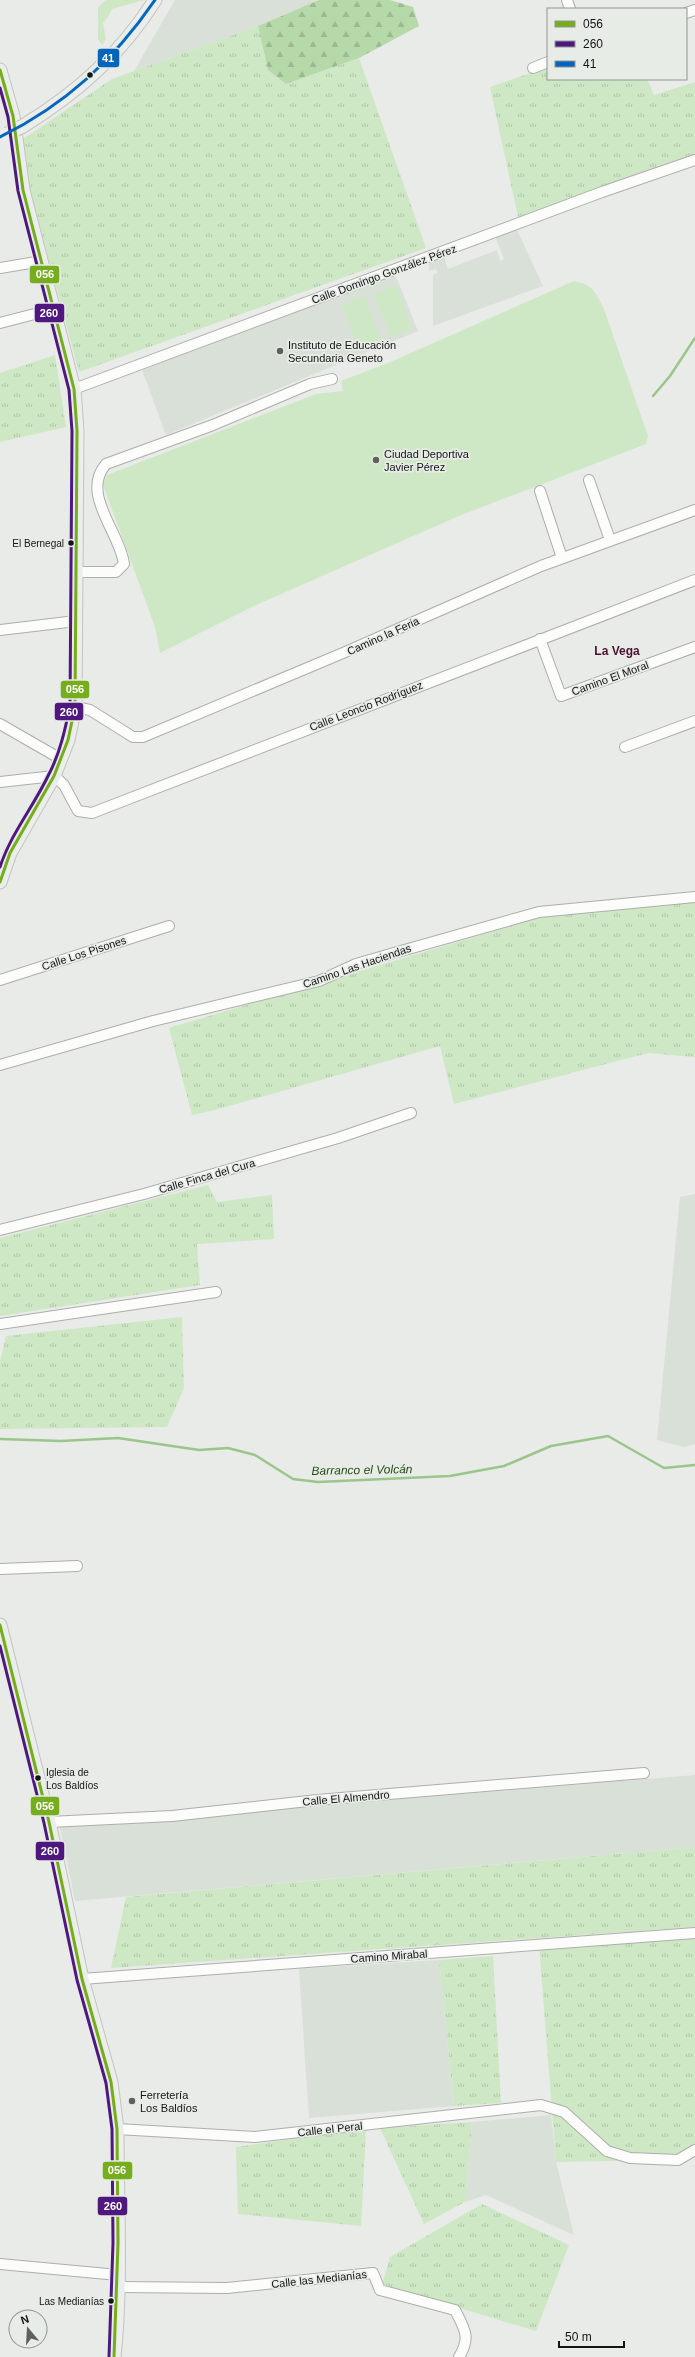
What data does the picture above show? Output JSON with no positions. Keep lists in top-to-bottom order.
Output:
{
  "streets": {
    "street": [
      "Calle Domingo González Pérez",
      "Camino la Feria",
      "Camino El Moral",
      "Calle Leoncio Rodríguez",
      "Calle Los Pisones",
      "Camino Las Haciendas",
      "Calle Finca del Cura",
      "Calle El Almendro",
      "Camino Mirabal",
      "Calle el Peral",
      "Calle las Medianías"
    ]
  },
  "crossings": [
    ["Camino El Moral", "Calle Leoncio Rodríguez"]
  ],
  "districts": ["La Vega"],
  "water": ["Barranco el Volcán"],
  "places": [
    "Instituto de Educación Secundaria Geneto",
    "Ciudad Deportiva Javier Pérez",
    "El Bernegal",
    "Iglesia de Los Baldíos",
    "Ferretería Los Baldíos",
    "Las Medianías"
  ],
  "lines": ["transit line 41", "transit line 056", "transit line 260"],
  "legend": ["056", "260", "41"],
  "scale_bar": "50 m",
  "north": "top"
}
